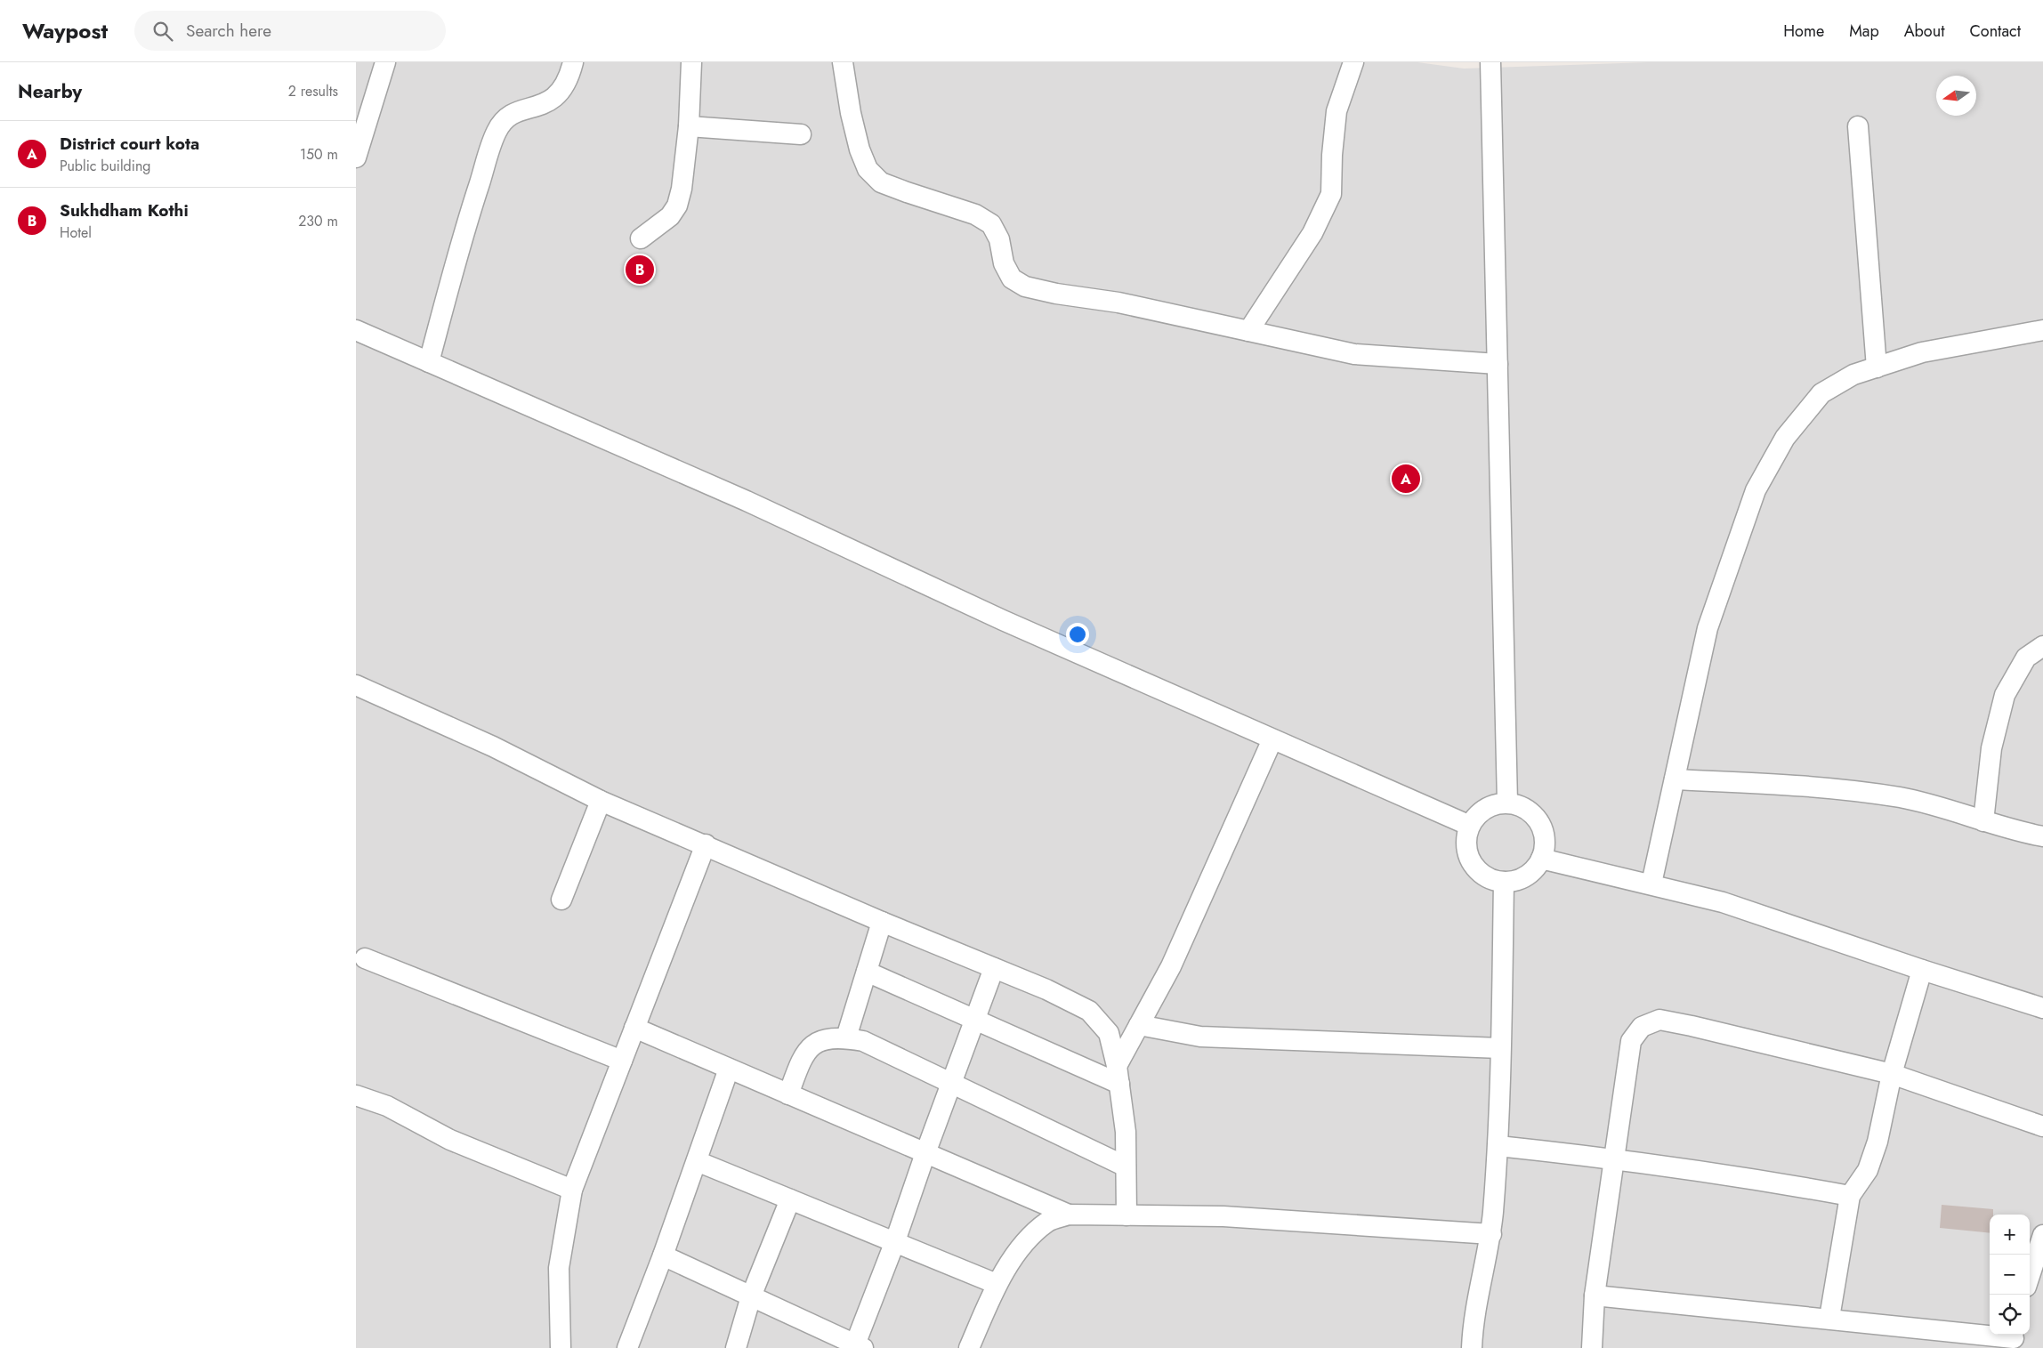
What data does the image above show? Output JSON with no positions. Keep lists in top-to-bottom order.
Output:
{
  "north": "left",
  "page": {
    "header": "Waypost",
    "search": "Search here",
    "nav": [
      "Home",
      "Map",
      "About",
      "Contact"
    ],
    "heading": ["Nearby", "2 results"],
    "list": [
      {
        "mark": "A",
        "name": "District court kota",
        "note": "Public building",
        "value": "150 m"
      },
      {
        "mark": "B",
        "name": "Sukhdham Kothi",
        "note": "Hotel",
        "value": "230 m"
      }
    ],
    "pins": ["B", "A"],
    "map_buttons": ["+", "−"]
  }
}
